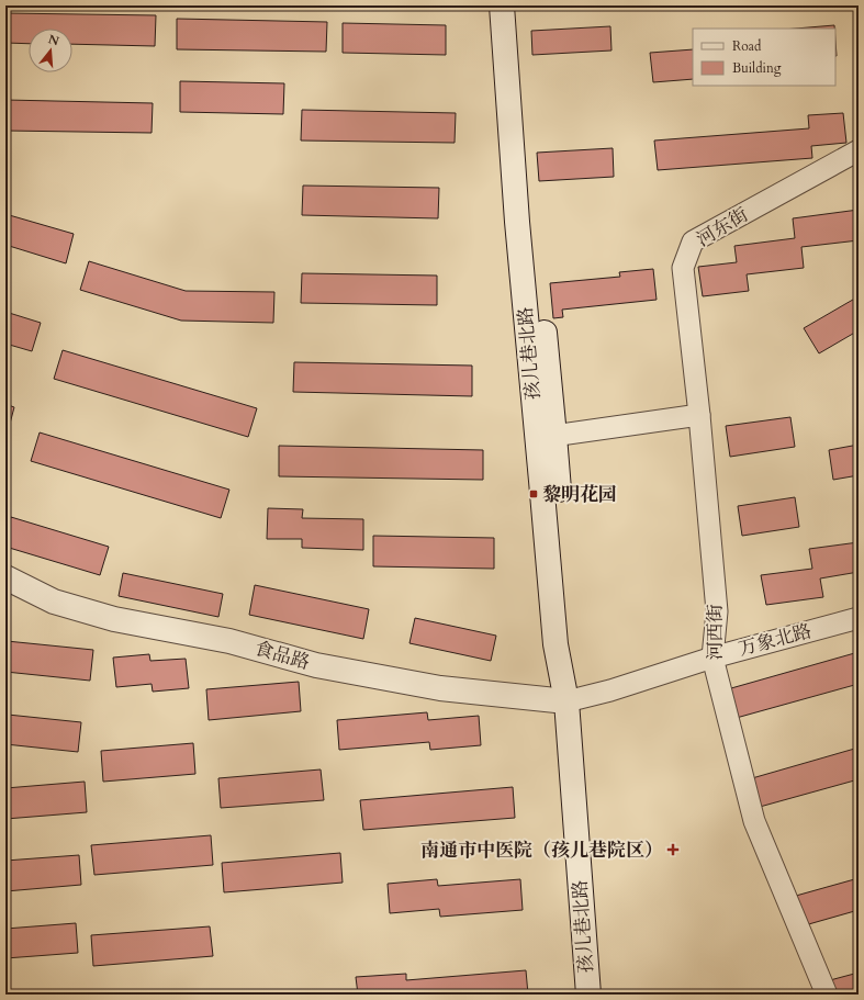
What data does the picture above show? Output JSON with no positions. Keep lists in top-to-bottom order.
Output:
{
  "streets": {
    "main road": ["孩儿巷北路", "食品路"],
    "street": ["河东街", "河西街", "万象北路"]
  },
  "crossings": [
    ["河东街", "河西街"],
    ["孩儿巷北路", "万象北路"],
    ["孩儿巷北路", "食品路"],
    ["河西街", "万象北路"],
    ["万象北路", "食品路"]
  ],
  "places": {
    "transit": ["黎明花园"],
    "health": ["南通市中医院（孩儿巷院区）"]
  },
  "legend": ["Road", "Building"],
  "north": "top"
}
